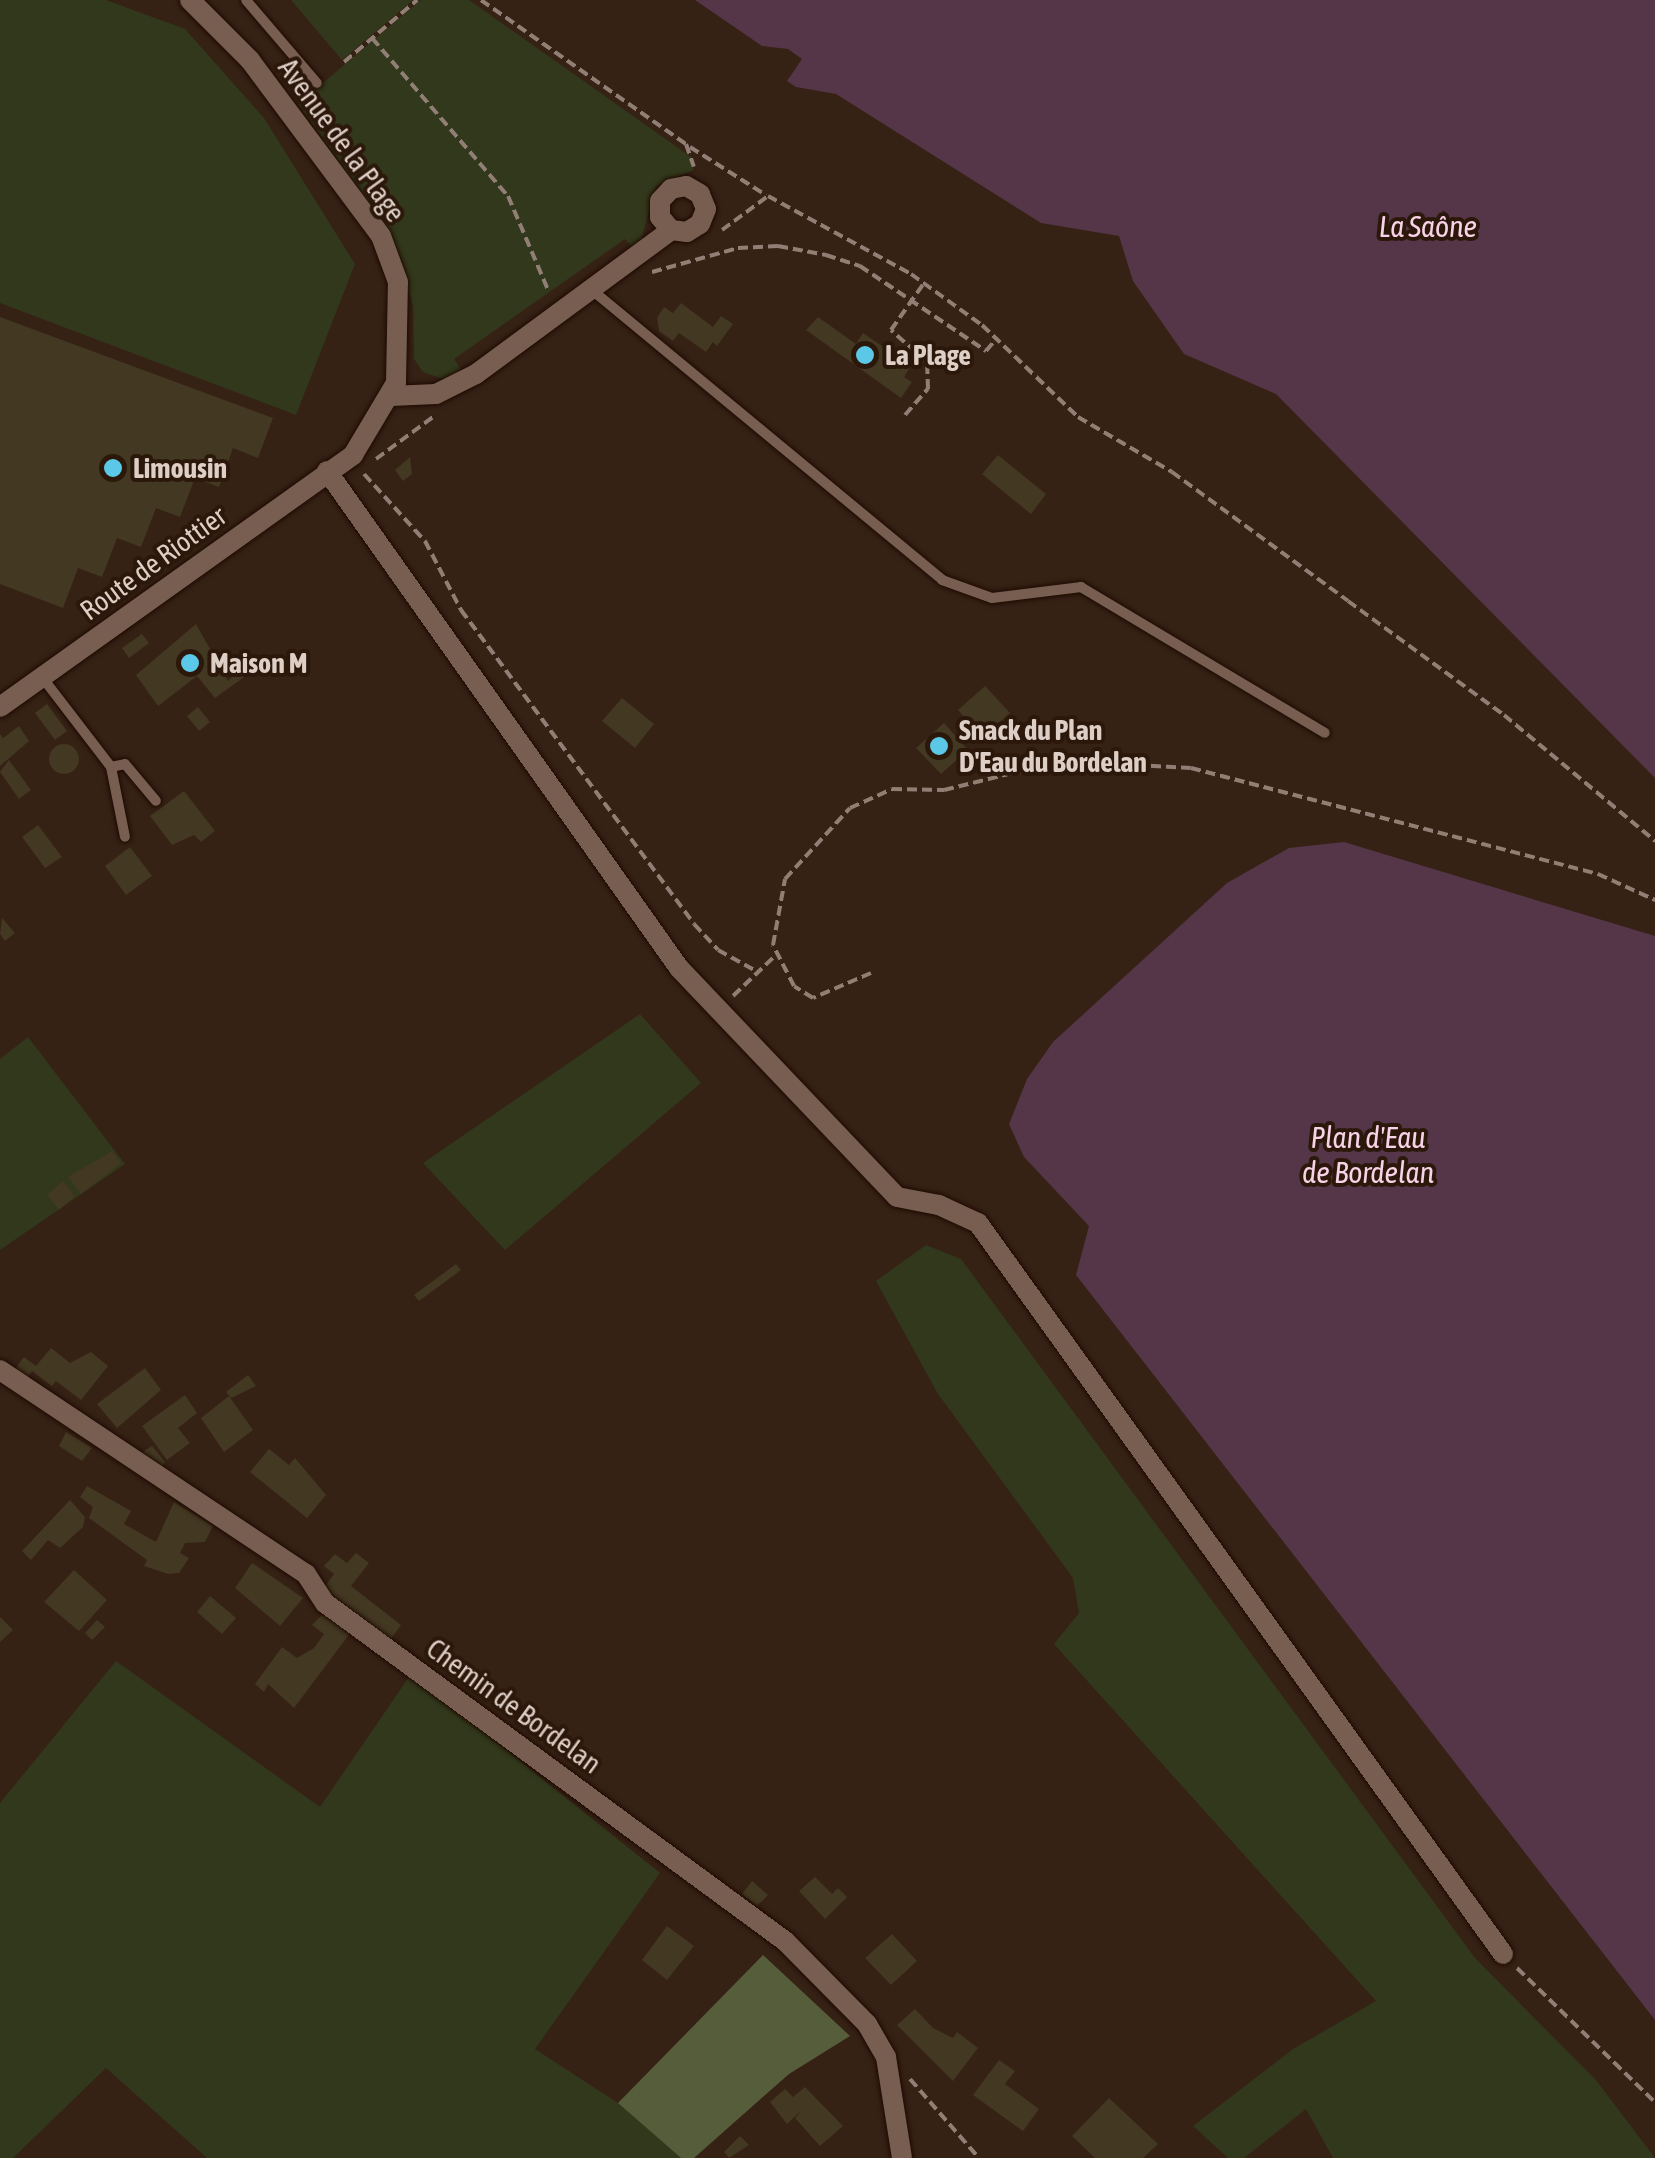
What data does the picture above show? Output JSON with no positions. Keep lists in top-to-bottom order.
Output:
{
  "streets": {
    "street": ["Avenue de la Plage", "Route de Riottier", "Chemin de Bordelan"]
  },
  "crossings": [
    ["Avenue de la Plage", "Route de Riottier"]
  ],
  "water": ["La Saône", "Plan d'Eau de Bordelan"],
  "places": [
    "La Plage",
    "Limousin",
    "Maison M",
    "Snack du Plan D'Eau du Bordelan"
  ]
}
